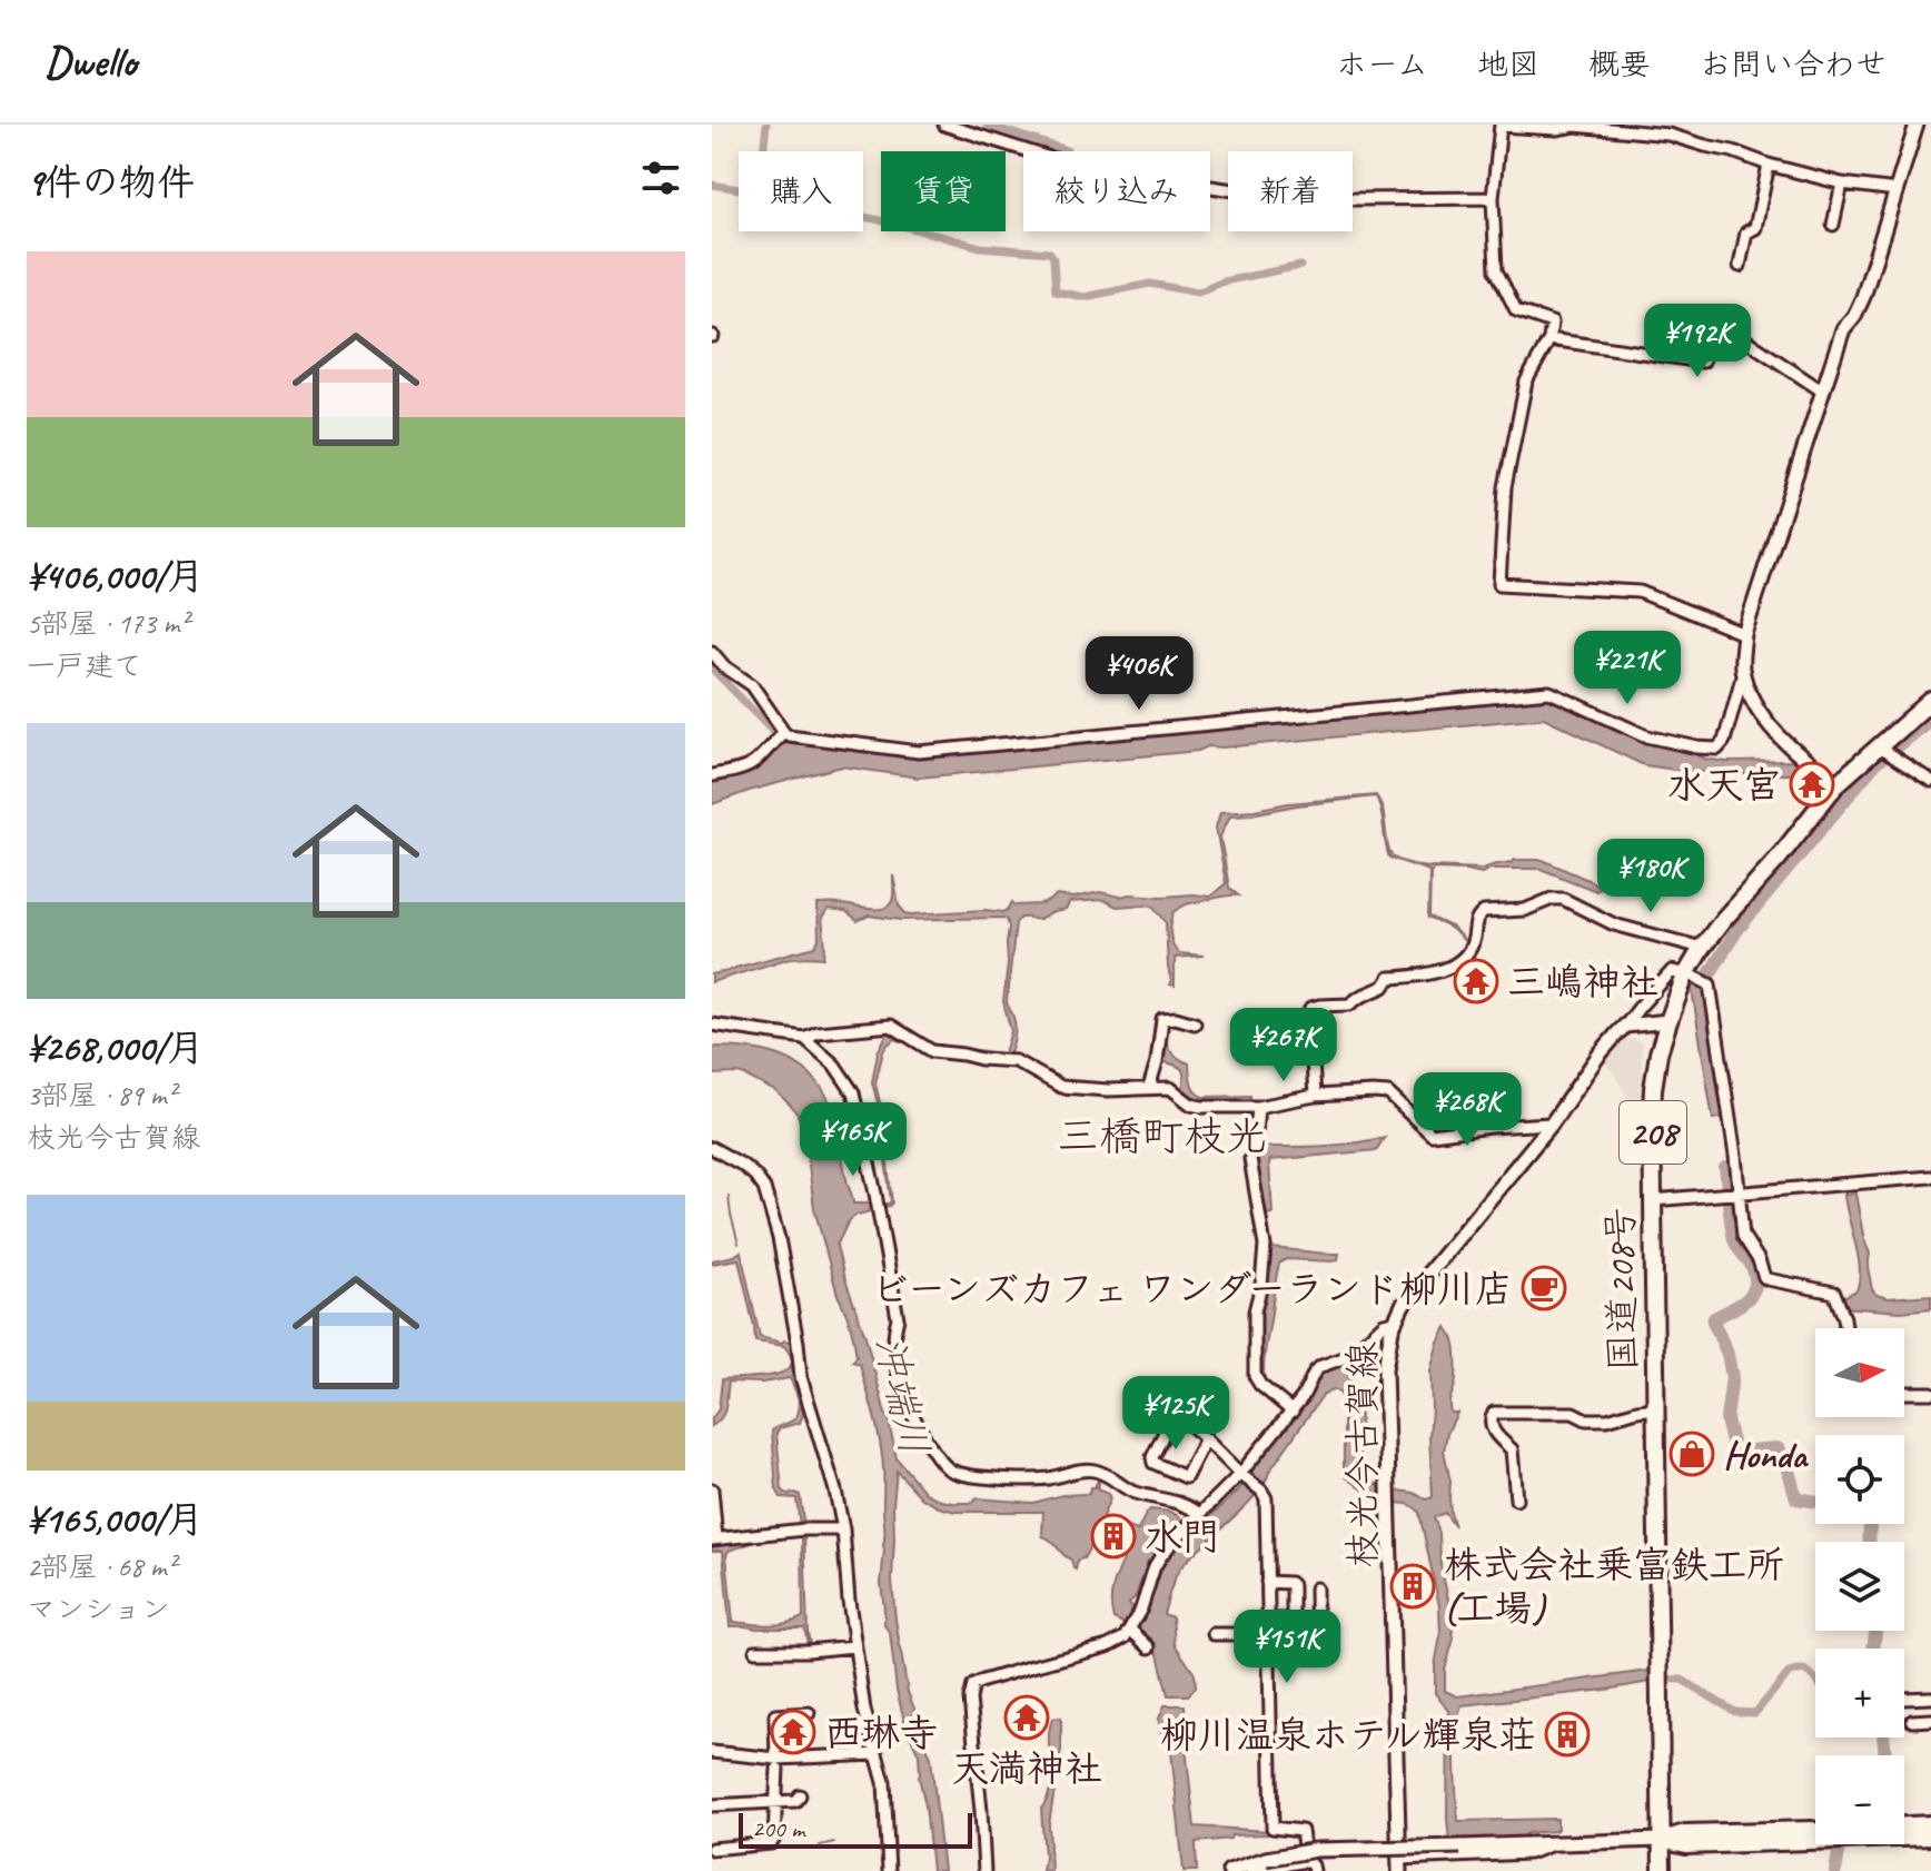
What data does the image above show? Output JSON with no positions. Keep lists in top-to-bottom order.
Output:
{
  "streets": {
    "highway": ["208", "国道208号"],
    "main road": ["枝光今古賀線"]
  },
  "districts": ["三橋町枝光"],
  "water": ["沖端川"],
  "places": {
    "temple": [
      "水天宮",
      "三嶋神社",
      "天満神社",
      "西琳寺"
    ],
    "cafe": ["ビーンズカフェ ワンダーランド柳川店"],
    "shop": ["Honda"],
    "building": ["水門", "株式会社乗富鉄工所 (工場)", "柳川温泉ホテル輝泉荘"]
  },
  "scale_bar": "200 m",
  "north": "right",
  "page": {
    "header": "Dwello",
    "nav": [
      "ホーム",
      "地図",
      "概要",
      "お問い合わせ"
    ],
    "heading": "9件の物件",
    "chip": [
      "購入",
      "賃貸",
      "絞り込み",
      "新着"
    ],
    "list": [
      {
        "name": "¥406,000/月",
        "note": "5部屋 · 173 m² · 一戸建て"
      },
      {
        "name": "¥268,000/月",
        "note": "3部屋 · 89 m² · 枝光今古賀線"
      },
      {
        "name": "¥165,000/月",
        "note": "2部屋 · 68 m² · マンション"
      }
    ],
    "price": [
      "¥192K",
      "¥221K",
      "¥406K",
      "¥180K",
      "¥267K",
      "¥268K",
      "¥165K",
      "¥125K",
      "¥151K"
    ],
    "map_buttons": ["+", "−"],
    "scale": "200 m"
  }
}
